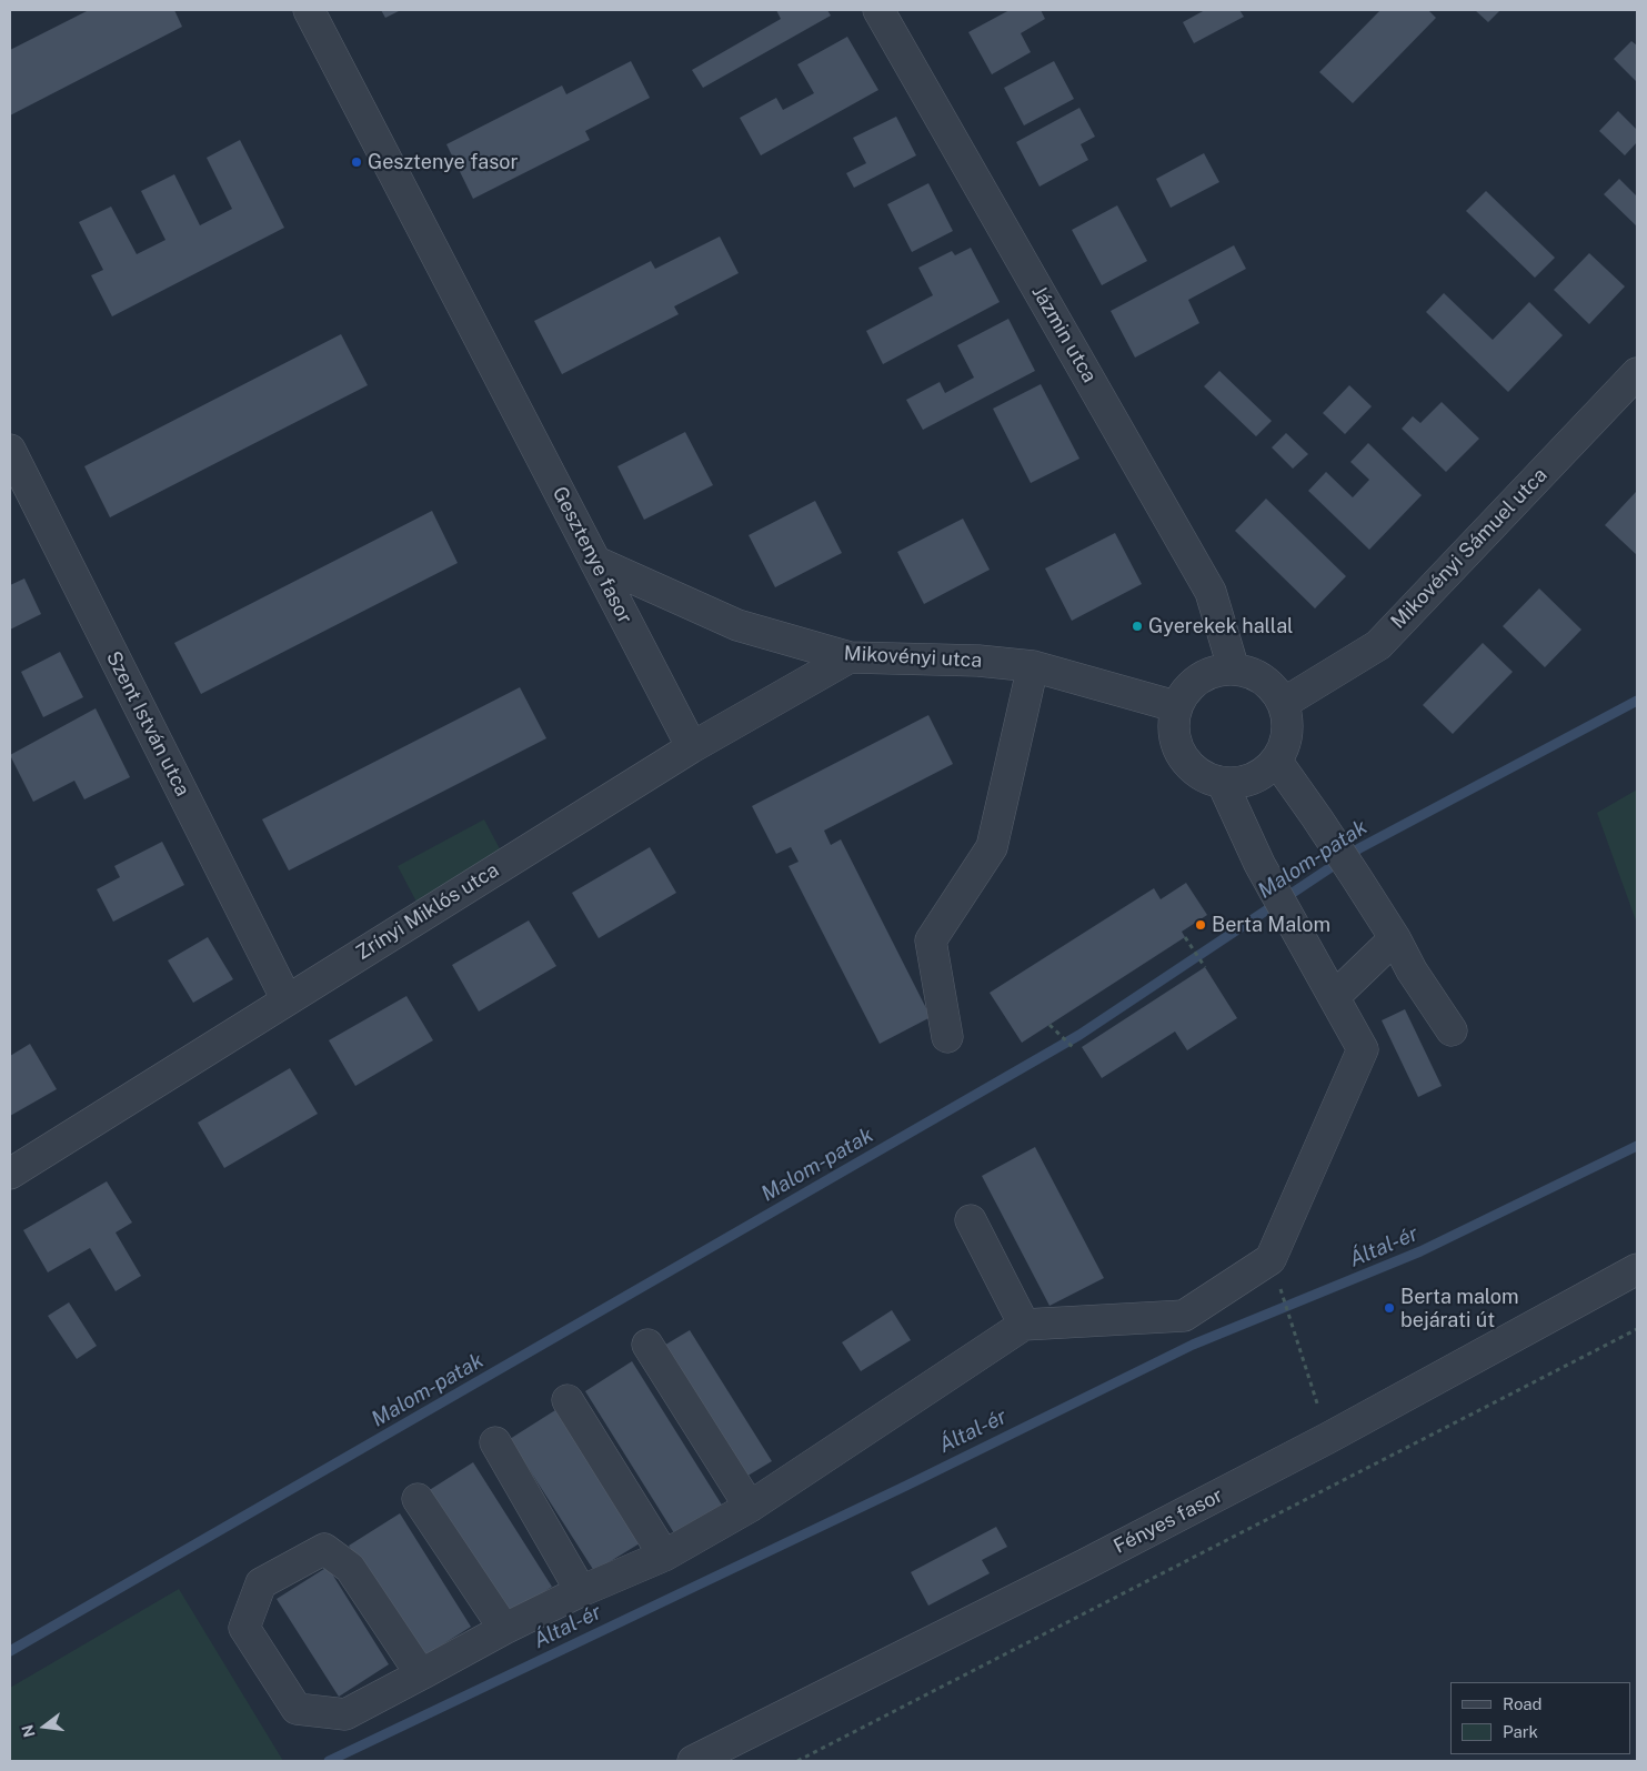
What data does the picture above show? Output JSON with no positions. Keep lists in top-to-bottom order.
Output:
{
  "streets": {
    "street": [
      "Jázmin utca",
      "Mikovényi Sámuel utca",
      "Gesztenye fasor",
      "Mikovényi utca",
      "Szent István utca",
      "Zrínyi Miklós utca",
      "Fényes fasor"
    ]
  },
  "crossings": [
    ["Jázmin utca", "Mikovényi Sámuel utca"],
    ["Jázmin utca", "Mikovényi utca"],
    ["Mikovényi Sámuel utca", "Mikovényi utca"],
    ["Gesztenye fasor", "Mikovényi utca"],
    ["Gesztenye fasor", "Zrínyi Miklós utca"],
    ["Mikovényi utca", "Zrínyi Miklós utca"],
    ["Szent István utca", "Zrínyi Miklós utca"]
  ],
  "water": ["Malom-patak", "Által-ér"],
  "places": [
    "Gesztenye fasor",
    "Gyerekek hallal",
    "Berta Malom",
    "Berta malom bejárati út"
  ],
  "legend": ["Road", "Park"],
  "north": "left"
}
